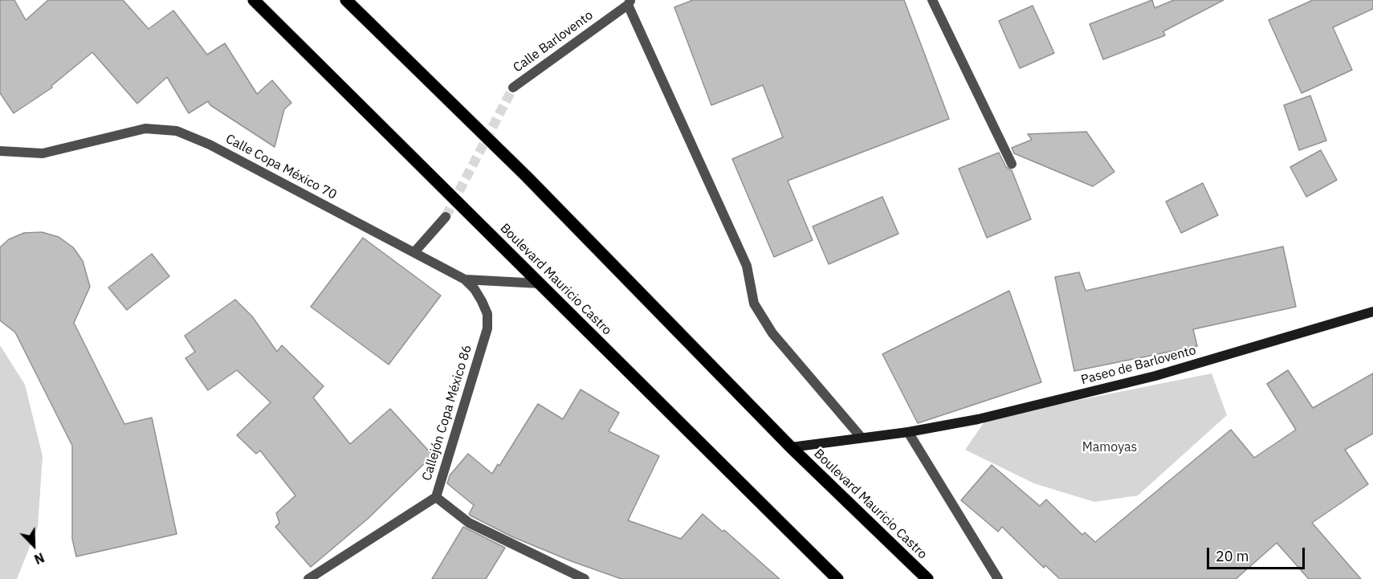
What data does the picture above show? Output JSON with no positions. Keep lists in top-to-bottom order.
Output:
{
  "streets": {
    "main road": ["Boulevard Mauricio Castro"],
    "street": [
      "Calle Barlovento",
      "Calle Copa México 70",
      "Paseo de Barlovento",
      "Callejón Copa México 86"
    ]
  },
  "crossings": [
    ["Calle Copa México 70", "Boulevard Mauricio Castro"],
    ["Calle Copa México 70", "Callejón Copa México 86"],
    ["Boulevard Mauricio Castro", "Paseo de Barlovento"]
  ],
  "parks": ["Mamoyas"],
  "scale_bar": "20 m",
  "north": "bottom right"
}
